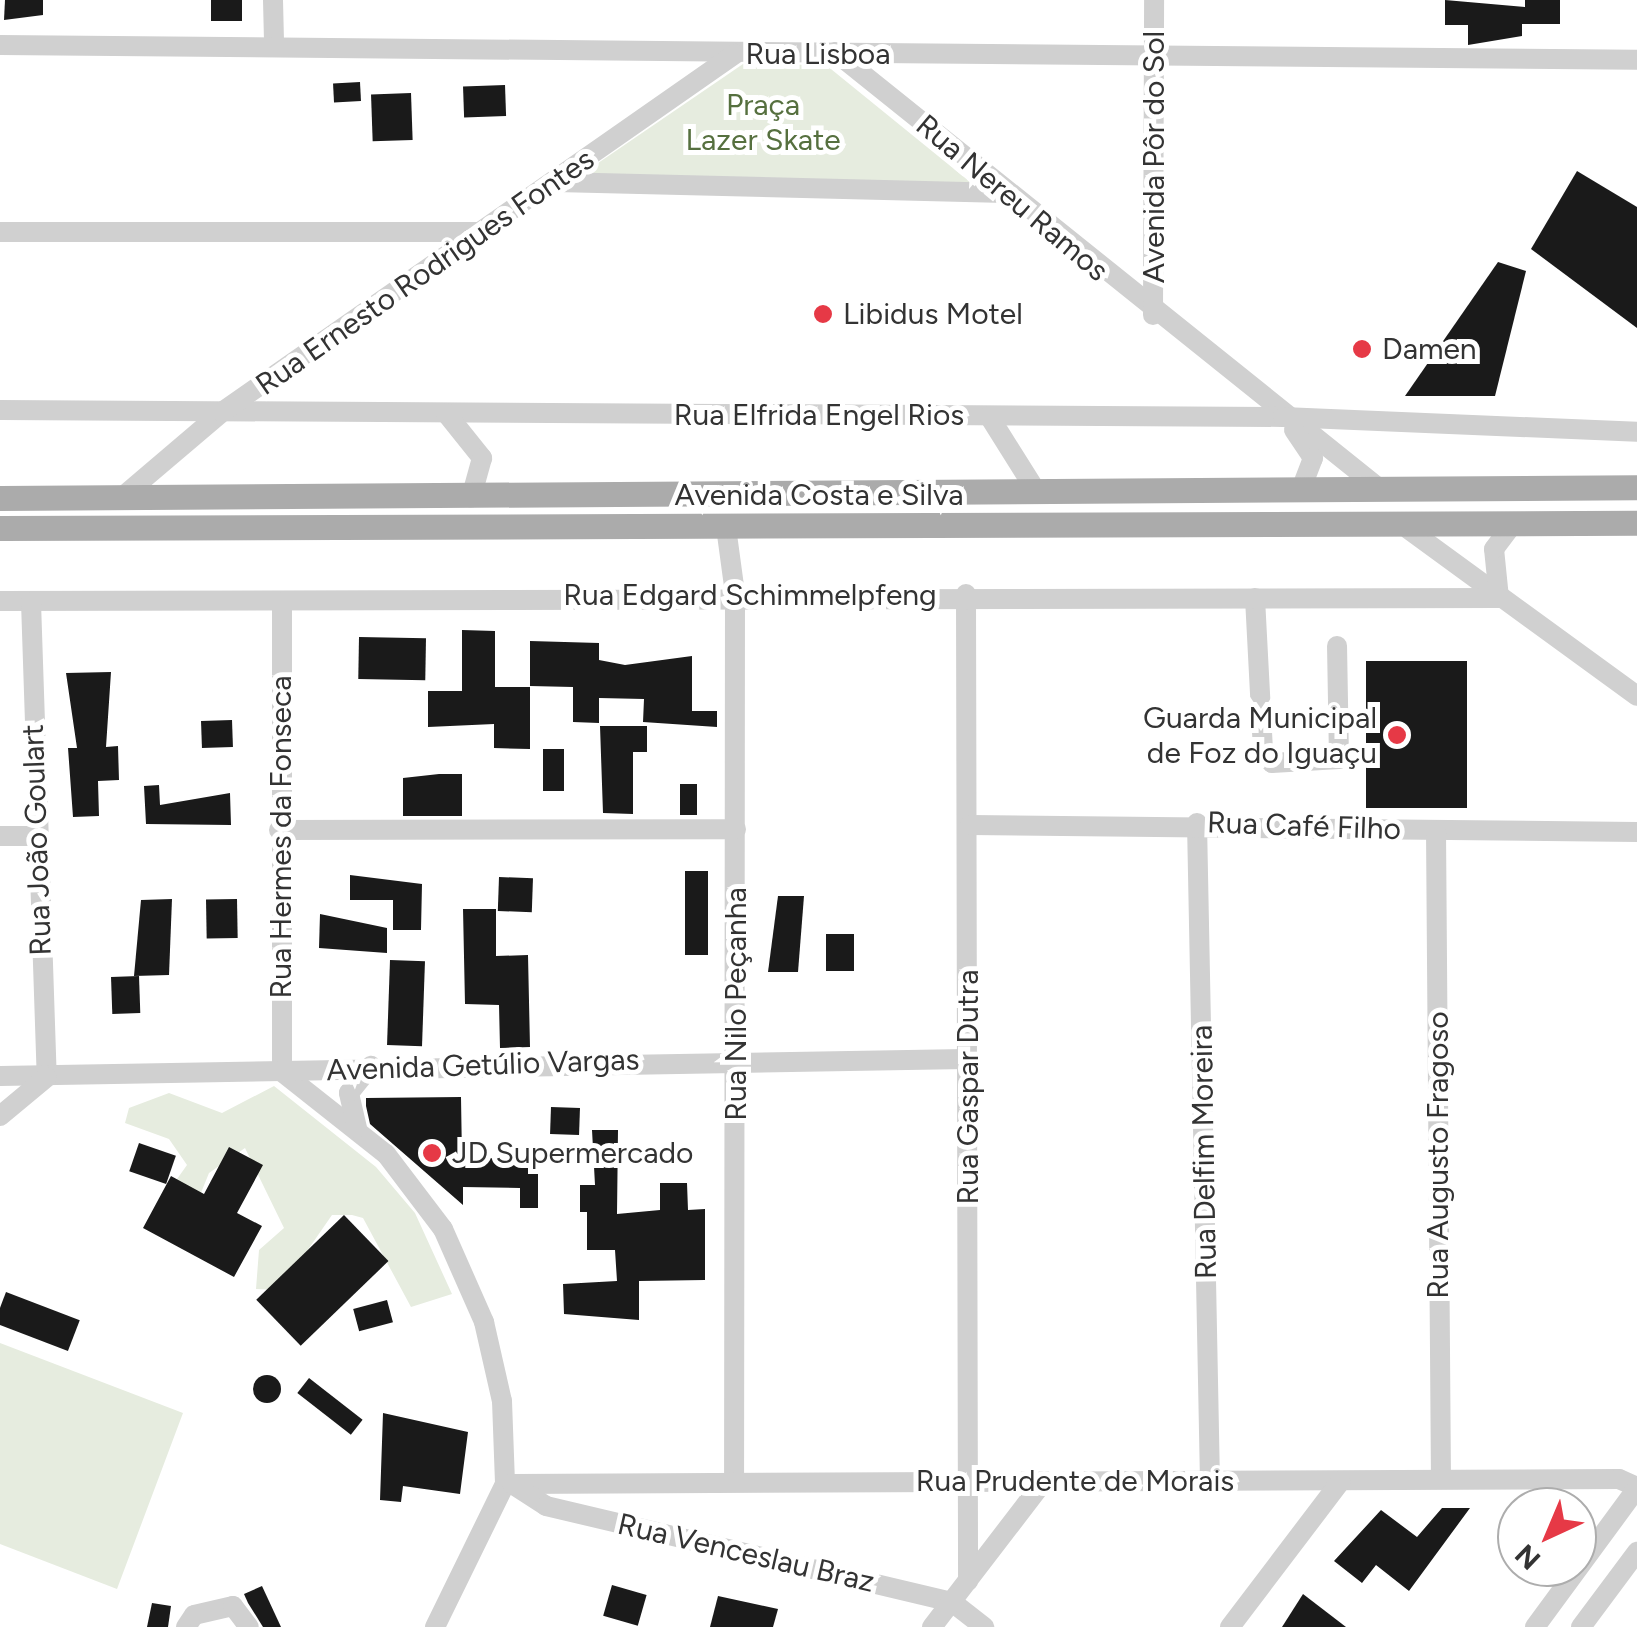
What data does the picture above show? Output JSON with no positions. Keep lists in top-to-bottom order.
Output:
{
  "streets": {
    "main road": ["Avenida Costa e Silva"],
    "street": [
      "Rua Lisboa",
      "Avenida Pôr do Sol",
      "Rua Nereu Ramos",
      "Rua Ernesto Rodrigues Fontes",
      "Rua Elfrida Engel Rios",
      "Rua Edgard Schimmelpfeng",
      "Rua Café Filho",
      "Rua Hermes da Fonseca",
      "Rua João Goulart",
      "Rua Nilo Peçanha",
      "Avenida Getúlio Vargas",
      "Rua Gaspar Dutra",
      "Rua Delfim Moreira",
      "Rua Augusto Fragoso",
      "Rua Prudente de Morais",
      "Rua Venceslau Braz"
    ]
  },
  "crossings": [
    ["Rua Lisboa", "Avenida Pôr do Sol"],
    ["Rua Lisboa", "Rua Nereu Ramos"],
    ["Rua Lisboa", "Rua Ernesto Rodrigues Fontes"],
    ["Avenida Pôr do Sol", "Rua Nereu Ramos"],
    ["Rua Nereu Ramos", "Rua Elfrida Engel Rios"],
    ["Rua Ernesto Rodrigues Fontes", "Rua Elfrida Engel Rios"],
    ["Rua Ernesto Rodrigues Fontes", "Avenida Costa e Silva"],
    ["Avenida Costa e Silva", "Rua Nilo Peçanha"],
    ["Rua Edgard Schimmelpfeng", "Rua Hermes da Fonseca"],
    ["Rua Edgard Schimmelpfeng", "Rua João Goulart"],
    ["Rua Edgard Schimmelpfeng", "Rua Nilo Peçanha"],
    ["Rua Edgard Schimmelpfeng", "Rua Gaspar Dutra"],
    ["Rua Café Filho", "Rua Gaspar Dutra"],
    ["Rua Café Filho", "Rua Delfim Moreira"],
    ["Rua Café Filho", "Rua Augusto Fragoso"],
    ["Rua Hermes da Fonseca", "Avenida Getúlio Vargas"],
    ["Rua João Goulart", "Avenida Getúlio Vargas"],
    ["Rua Nilo Peçanha", "Avenida Getúlio Vargas"],
    ["Rua Nilo Peçanha", "Rua Prudente de Morais"],
    ["Avenida Getúlio Vargas", "Rua Gaspar Dutra"],
    ["Rua Gaspar Dutra", "Rua Prudente de Morais"],
    ["Rua Delfim Moreira", "Rua Prudente de Morais"],
    ["Rua Augusto Fragoso", "Rua Prudente de Morais"],
    ["Rua Prudente de Morais", "Rua Venceslau Braz"]
  ],
  "parks": ["Praça Lazer Skate"],
  "places": [
    "Libidus Motel",
    "Damen",
    "Guarda Municipal de Foz do Iguaçu",
    "JD Supermercado"
  ],
  "north": "bottom left"
}
